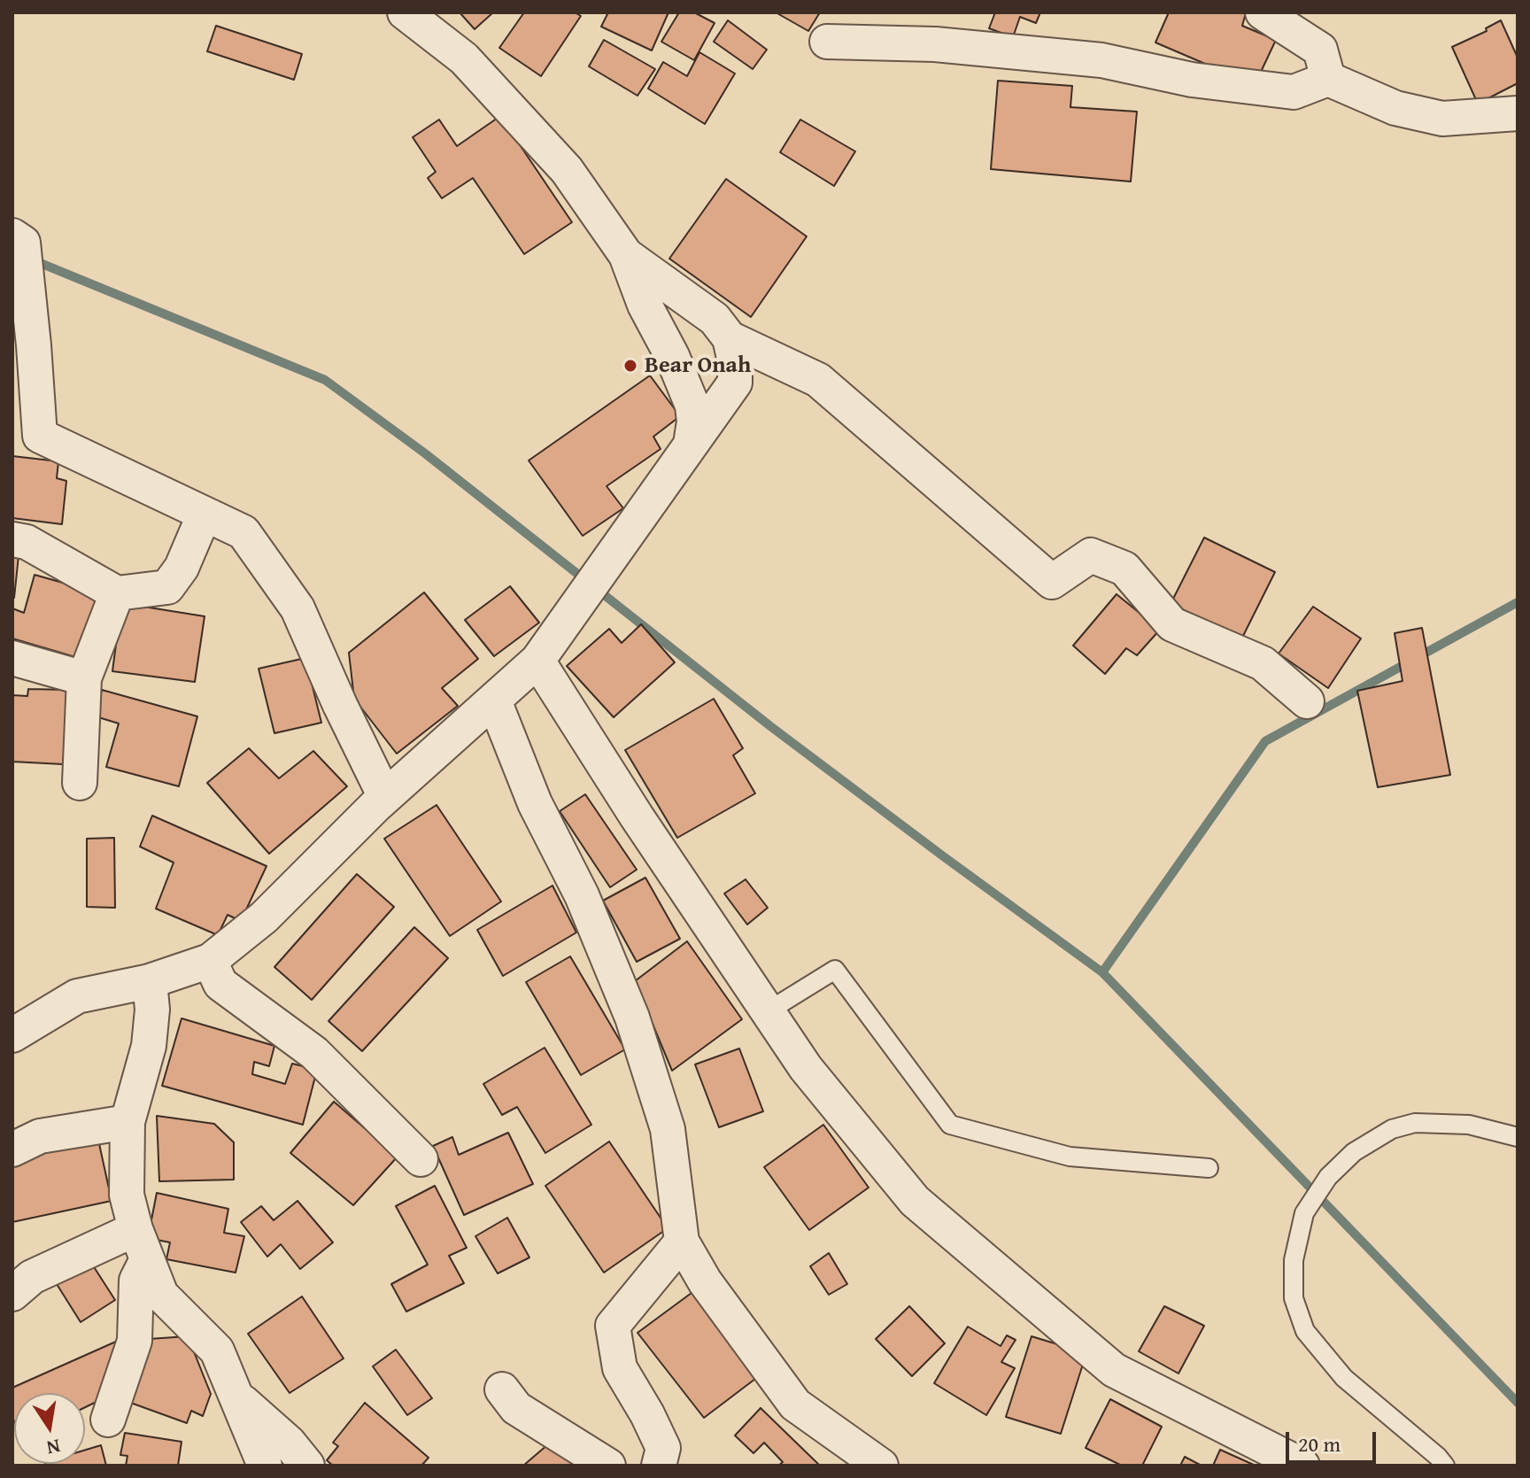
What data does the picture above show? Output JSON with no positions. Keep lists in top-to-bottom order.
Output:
{
  "places": ["Bear Onah"],
  "scale_bar": "20 m",
  "north": "bottom"
}
